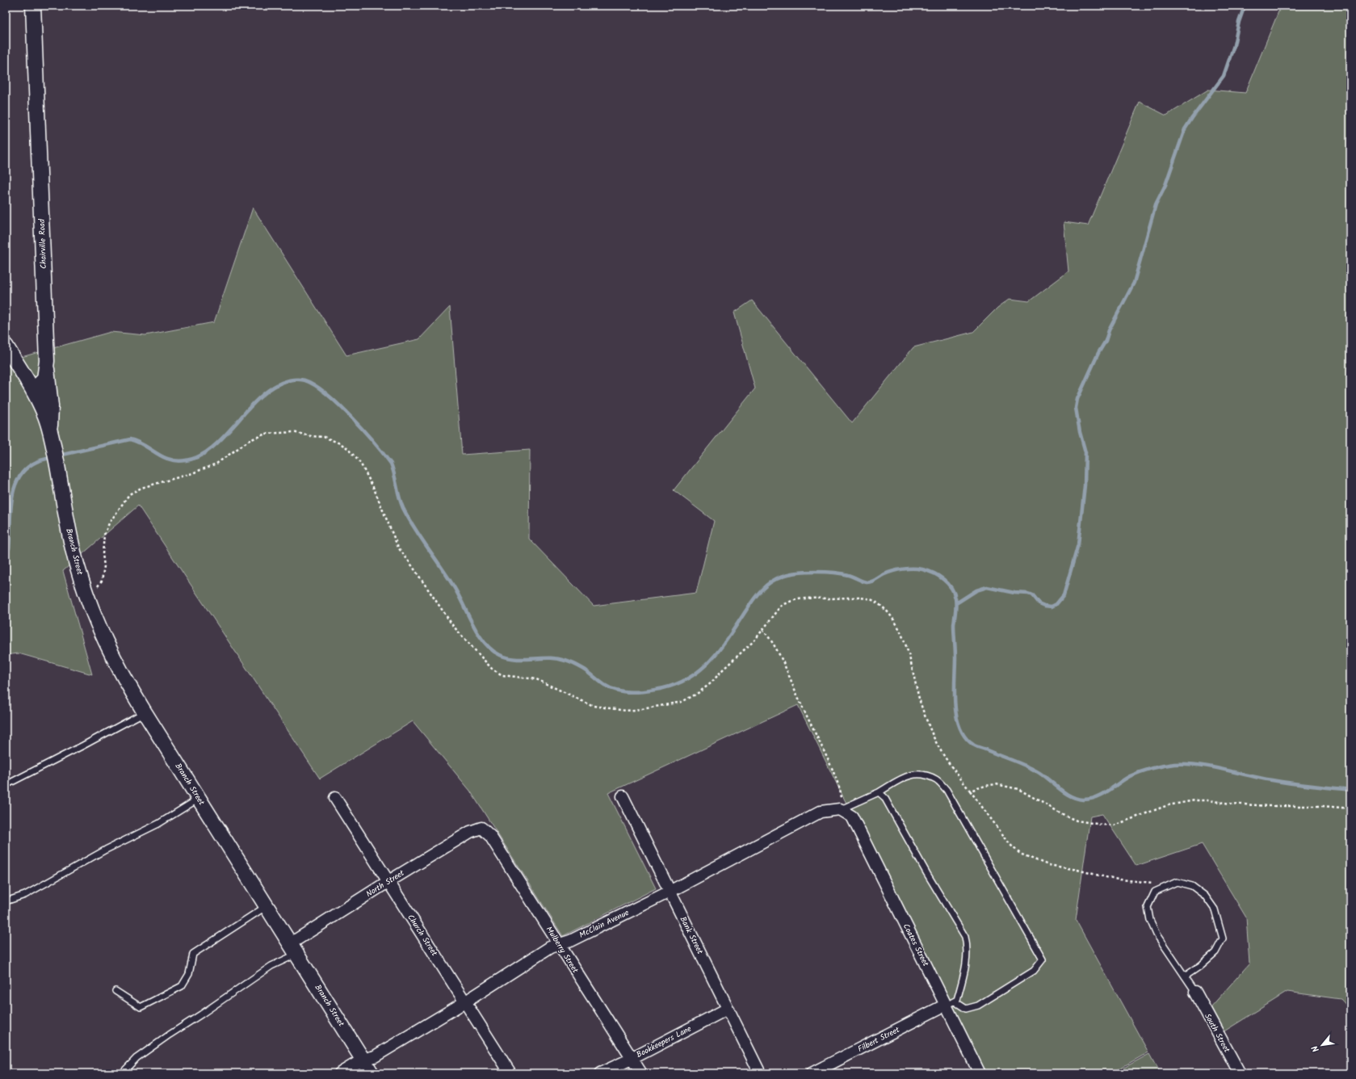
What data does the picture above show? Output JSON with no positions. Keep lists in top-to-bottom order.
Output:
{
  "streets": {
    "street": [
      "Chairville Road",
      "Branch Street",
      "North Street",
      "McClain Avenue",
      "Church Street",
      "Bank Street",
      "Coates Street",
      "Mulberry Street",
      "South Street",
      "Filbert Street",
      "Bookkeepers Lane"
    ]
  },
  "crossings": [
    ["Branch Street", "North Street"],
    ["Branch Street", "McClain Avenue"],
    ["North Street", "Church Street"],
    ["North Street", "Mulberry Street"],
    ["McClain Avenue", "Church Street"],
    ["McClain Avenue", "Bank Street"],
    ["McClain Avenue", "Coates Street"],
    ["McClain Avenue", "Mulberry Street"],
    ["Bank Street", "Bookkeepers Lane"],
    ["Coates Street", "Filbert Street"],
    ["Mulberry Street", "Bookkeepers Lane"]
  ],
  "north": "bottom left"
}
